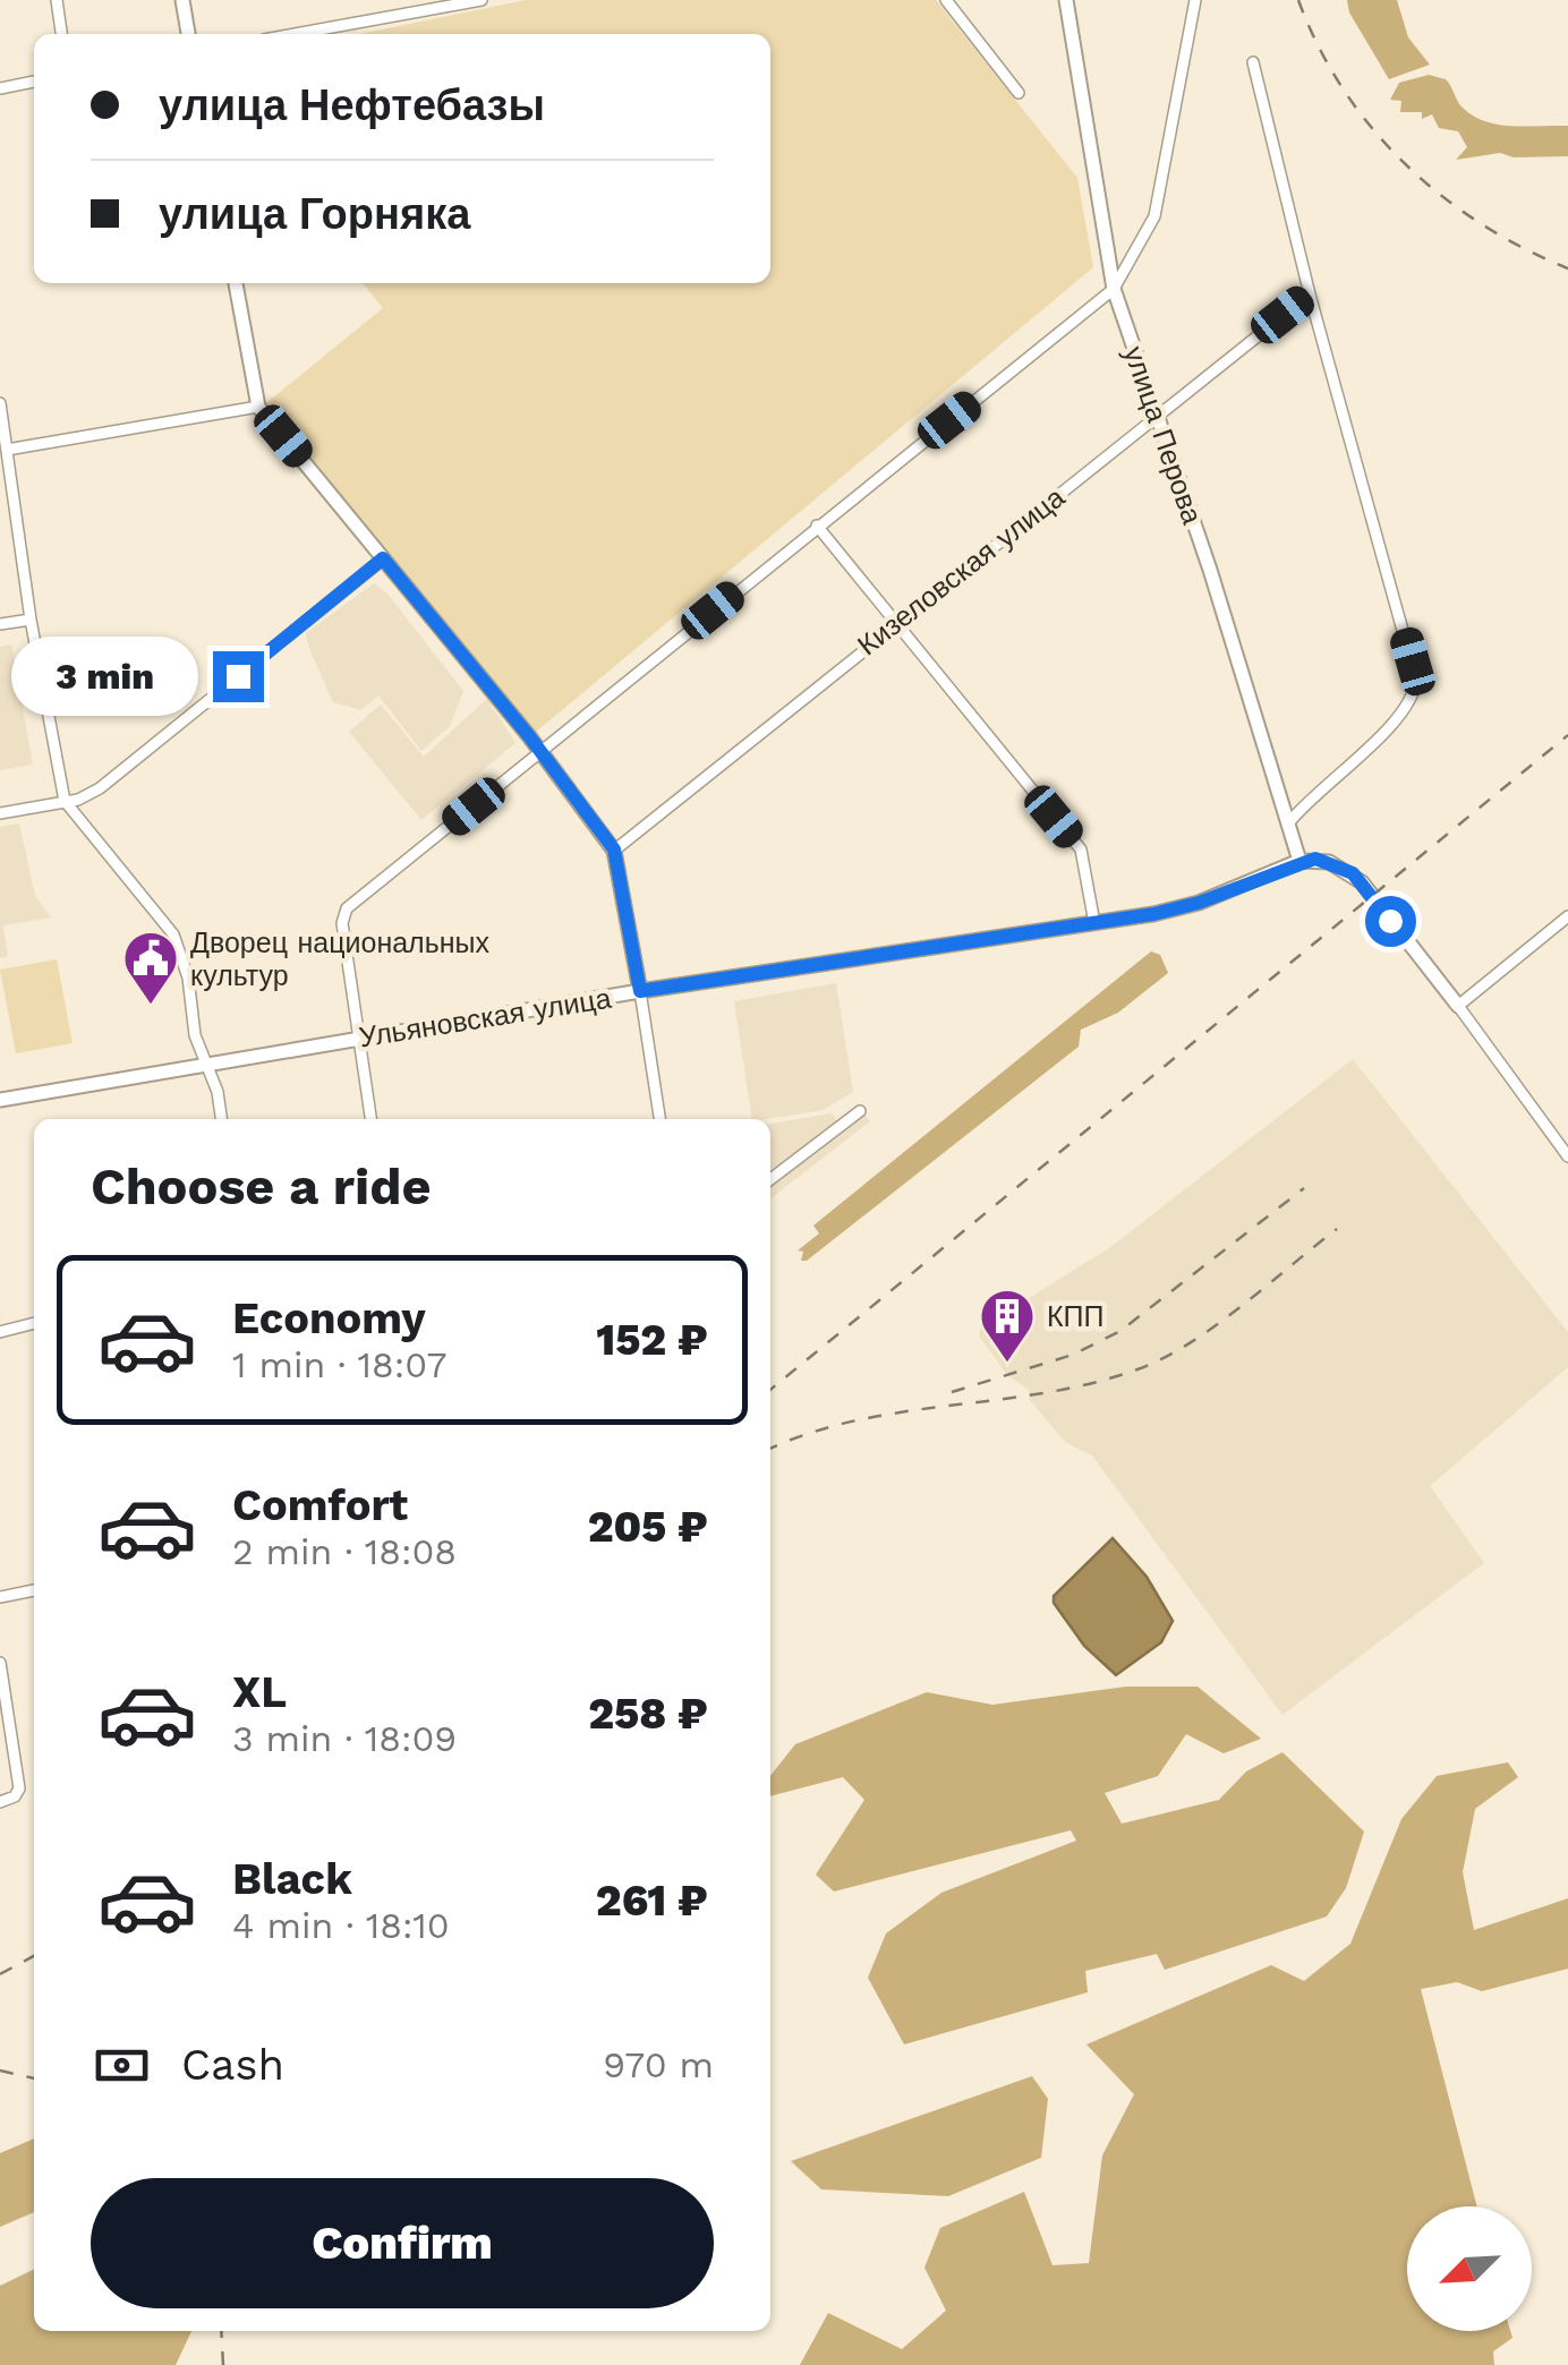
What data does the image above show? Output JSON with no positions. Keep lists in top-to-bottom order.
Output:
{
  "streets": {
    "main road": ["улица Перова", "Ульяновская улица"],
    "street": ["Кизеловская улица"]
  },
  "crossings": [
    ["улица Перова", "Кизеловская улица"],
    ["улица Перова", "Ульяновская улица"]
  ],
  "places": {
    "public building": ["Дворец национальных культур"],
    "building": ["КПП"]
  },
  "north": "bottom left",
  "page": {
    "banner": ["улица Нефтебазы", "улица Горняка"],
    "bubble": "3 min",
    "heading": "Choose a ride",
    "list": [
      {
        "name": "Economy",
        "note": "1 min · 18:07",
        "value": "152 ₽"
      },
      {
        "name": "Comfort",
        "note": "2 min · 18:08",
        "value": "205 ₽"
      },
      {
        "name": "XL",
        "note": "3 min · 18:09",
        "value": "258 ₽"
      },
      {
        "name": "Black",
        "note": "4 min · 18:10",
        "value": "261 ₽"
      }
    ],
    "pay": ["Cash", "970 m"],
    "buttons": "Confirm"
  }
}
